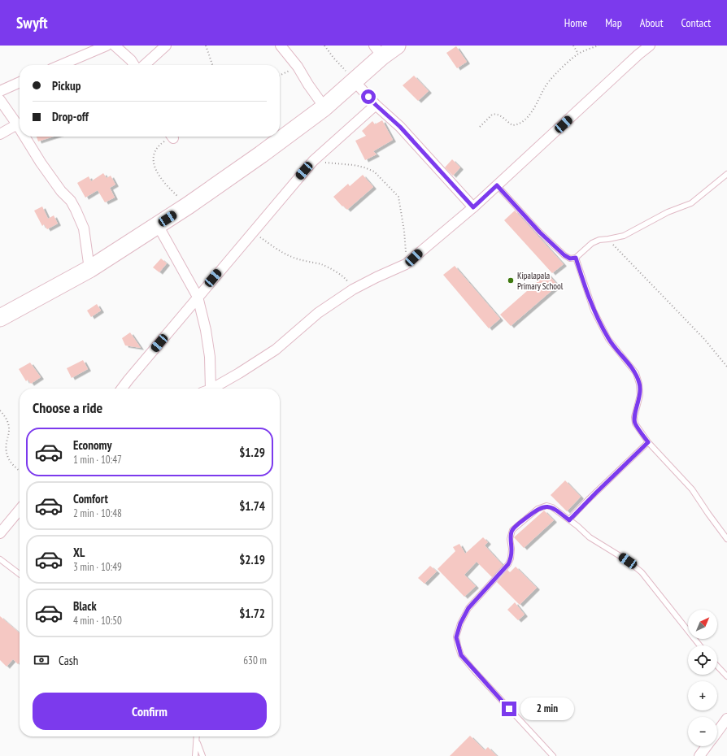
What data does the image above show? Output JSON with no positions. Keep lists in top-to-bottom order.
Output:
{
  "places": ["Kipalapala Primary School"],
  "north": "top right",
  "page": {
    "header": "Swyft",
    "nav": [
      "Home",
      "Map",
      "About",
      "Contact"
    ],
    "banner": ["Pickup", "Drop-off"],
    "heading": "Choose a ride",
    "list": [
      {
        "name": "Economy",
        "note": "1 min · 10:47",
        "value": "$1.29"
      },
      {
        "name": "Comfort",
        "note": "2 min · 10:48",
        "value": "$1.74"
      },
      {
        "name": "XL",
        "note": "3 min · 10:49",
        "value": "$2.19"
      },
      {
        "name": "Black",
        "note": "4 min · 10:50",
        "value": "$1.72"
      }
    ],
    "map_buttons": ["+", "−"],
    "pay": ["Cash", "630 m"],
    "buttons": "Confirm",
    "bubble": "2 min"
  }
}
